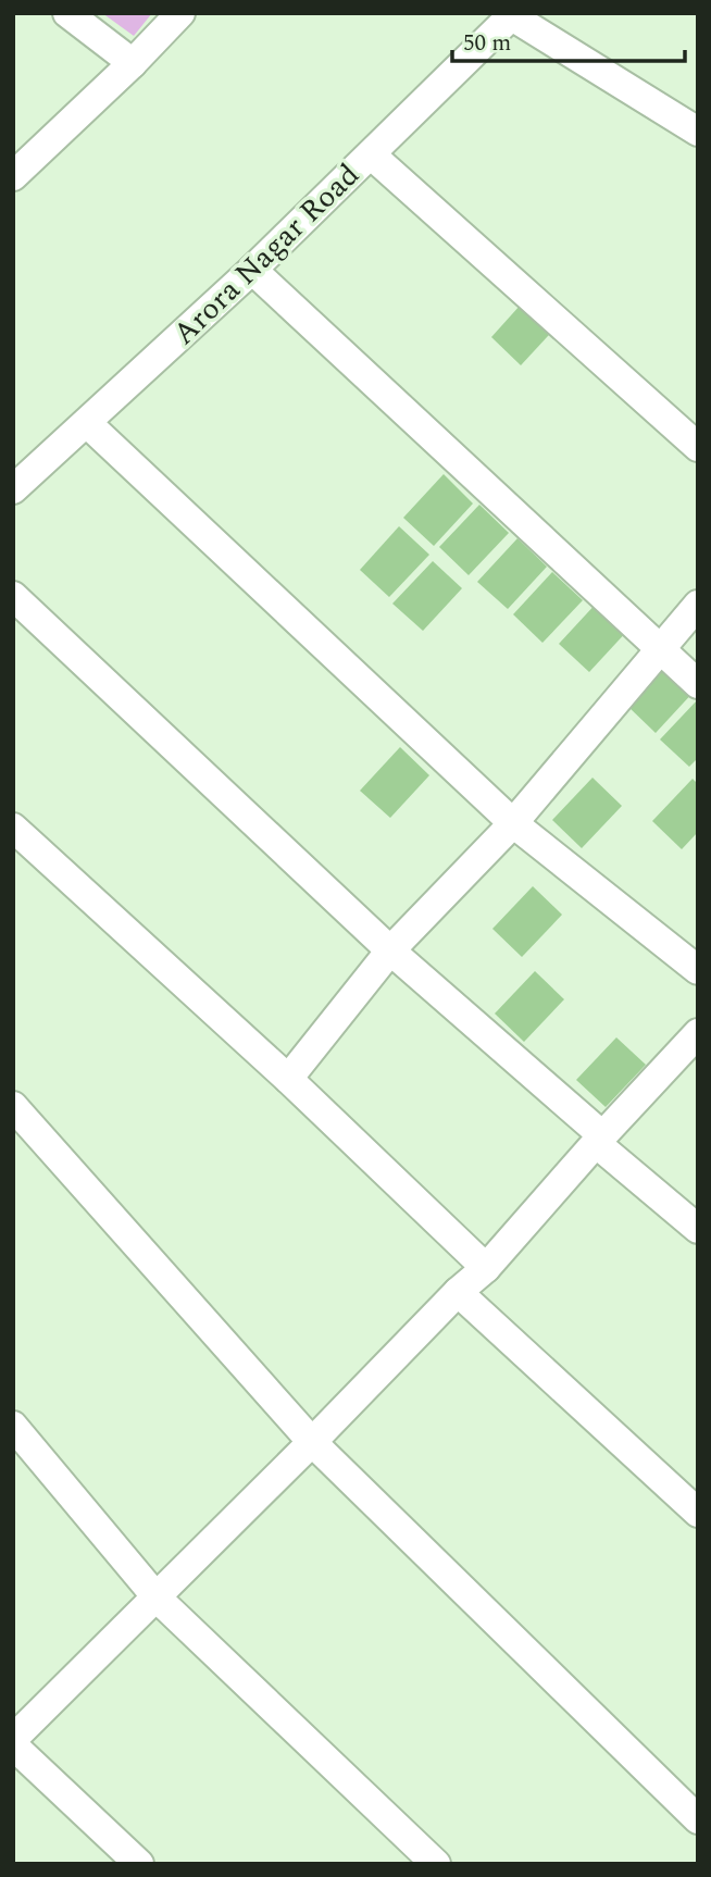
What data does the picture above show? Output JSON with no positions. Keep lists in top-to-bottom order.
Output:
{
  "streets": {
    "street": ["Arora Nagar Road"]
  },
  "scale_bar": "50 m"
}
